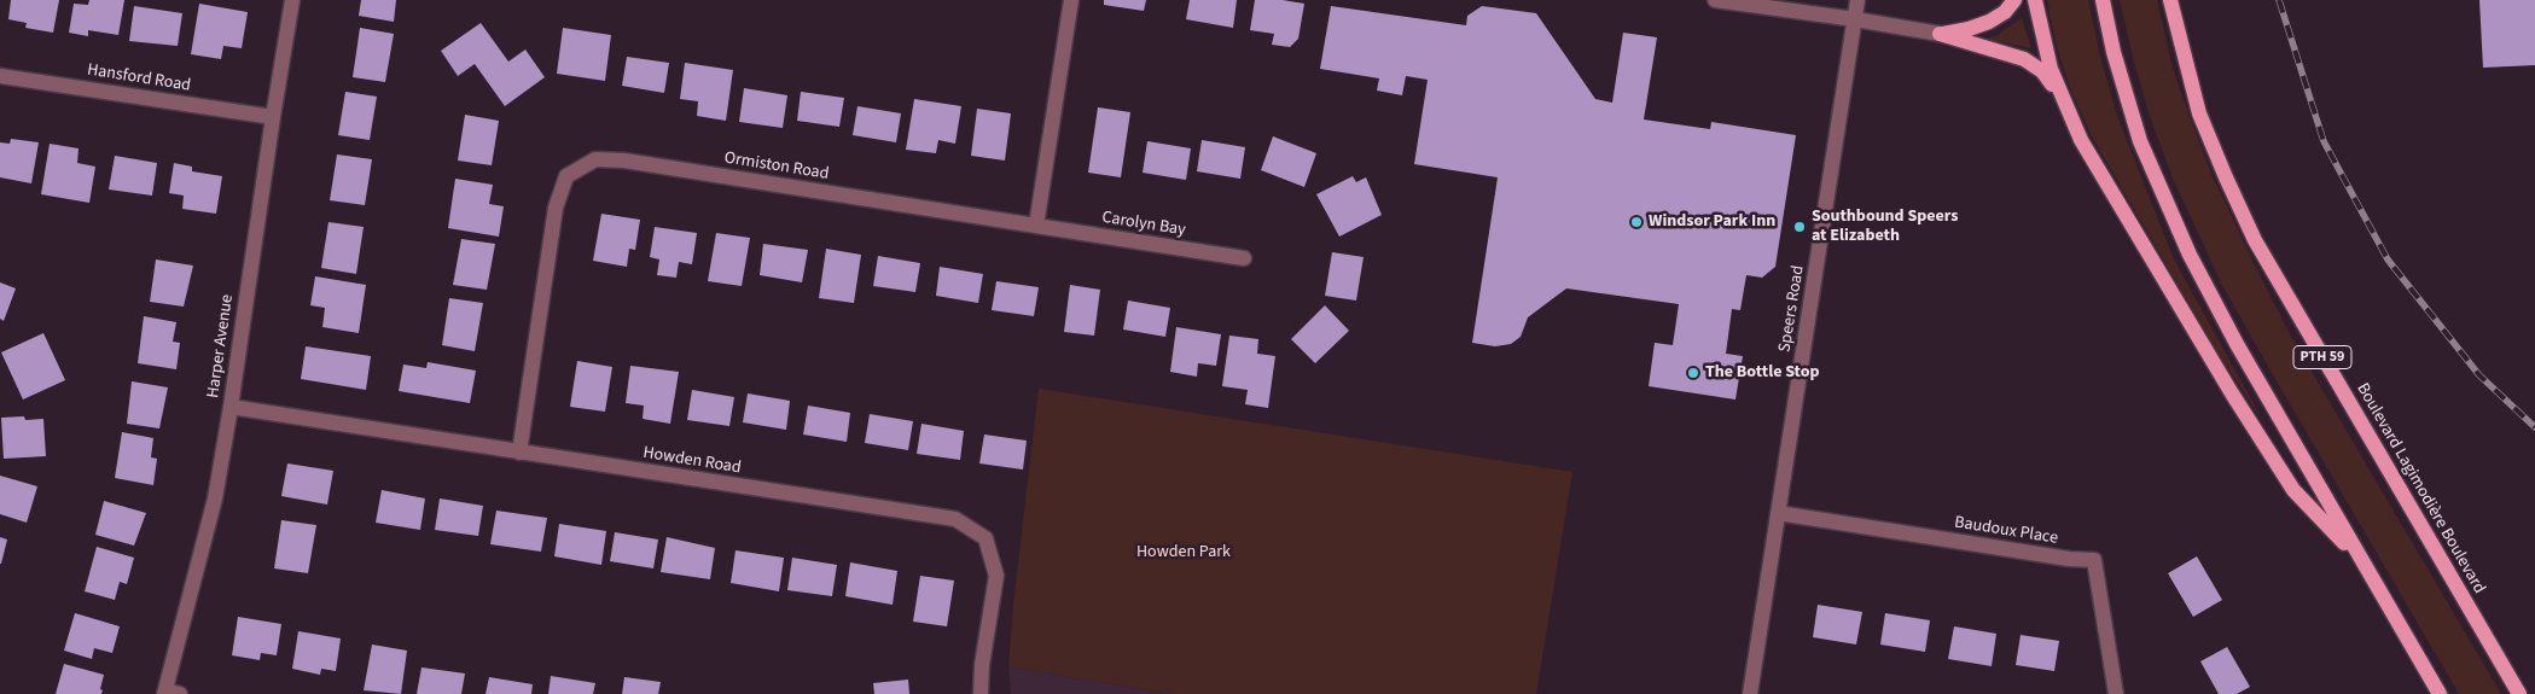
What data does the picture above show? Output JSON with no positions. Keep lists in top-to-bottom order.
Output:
{
  "streets": {
    "main road": ["PTH 59", "Boulevard Lagimodière Boulevard"],
    "street": [
      "Hansford Road",
      "Ormiston Road",
      "Carolyn Bay",
      "Speers Road",
      "Harper Avenue",
      "Howden Road",
      "Baudoux Place"
    ]
  },
  "crossings": [
    ["Hansford Road", "Harper Avenue"],
    ["Ormiston Road", "Carolyn Bay"],
    ["Ormiston Road", "Howden Road"],
    ["Speers Road", "Baudoux Place"],
    ["Harper Avenue", "Howden Road"]
  ],
  "parks": ["Howden Park"],
  "places": ["Windsor Park Inn", "Southbound Speers at Elizabeth", "The Bottle Stop"]
}
